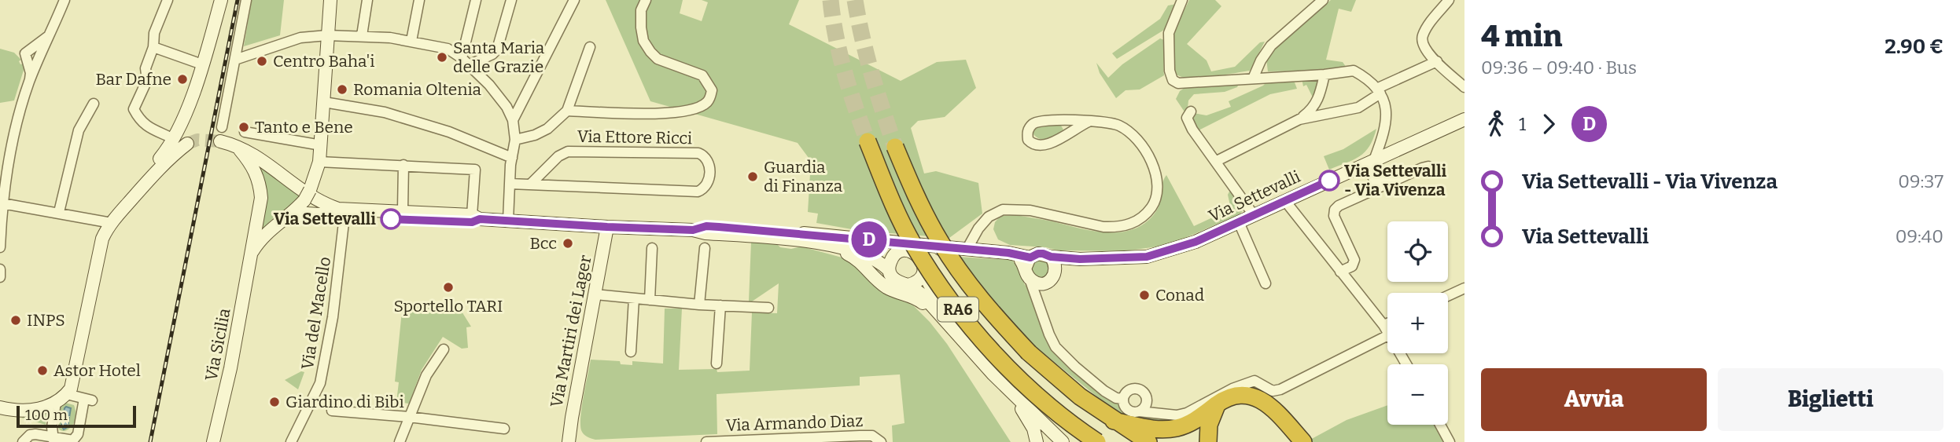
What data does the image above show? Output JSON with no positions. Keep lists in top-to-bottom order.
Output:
{
  "streets": {
    "highway": ["RA6"],
    "main road": ["Via Settevalli", "Via Martiri dei Lager", "Via Sicilia"],
    "street": ["Via Ettore Ricci", "Via del Macello", "Via Armando Diaz"]
  },
  "places": [
    "Santa Maria delle Grazie",
    "Centro Baha'i",
    "Bar Dafne",
    "Romania Oltenia",
    "Tanto e Bene",
    "Guardia di Finanza",
    "Via Settevalli - Via Vivenza",
    "Via Settevalli",
    "Bcc",
    "Sportello TARI",
    "Conad",
    "INPS",
    "Astor Hotel",
    "Giardino di Bibi"
  ],
  "lines": ["bus line D"],
  "scale_bar": "100 m",
  "page": {
    "on_map": "D",
    "heading": ["4 min", "09:36 – 09:40 · Bus", "2.90 €"],
    "legs": ["1", "D"],
    "list": [
      {
        "name": "Via Settevalli - Via Vivenza",
        "value": "09:37"
      },
      {
        "name": "Via Settevalli",
        "value": "09:40"
      }
    ],
    "map_buttons": ["+", "−"],
    "buttons": ["Avvia", "Biglietti"],
    "scale": "100 m"
  }
}
